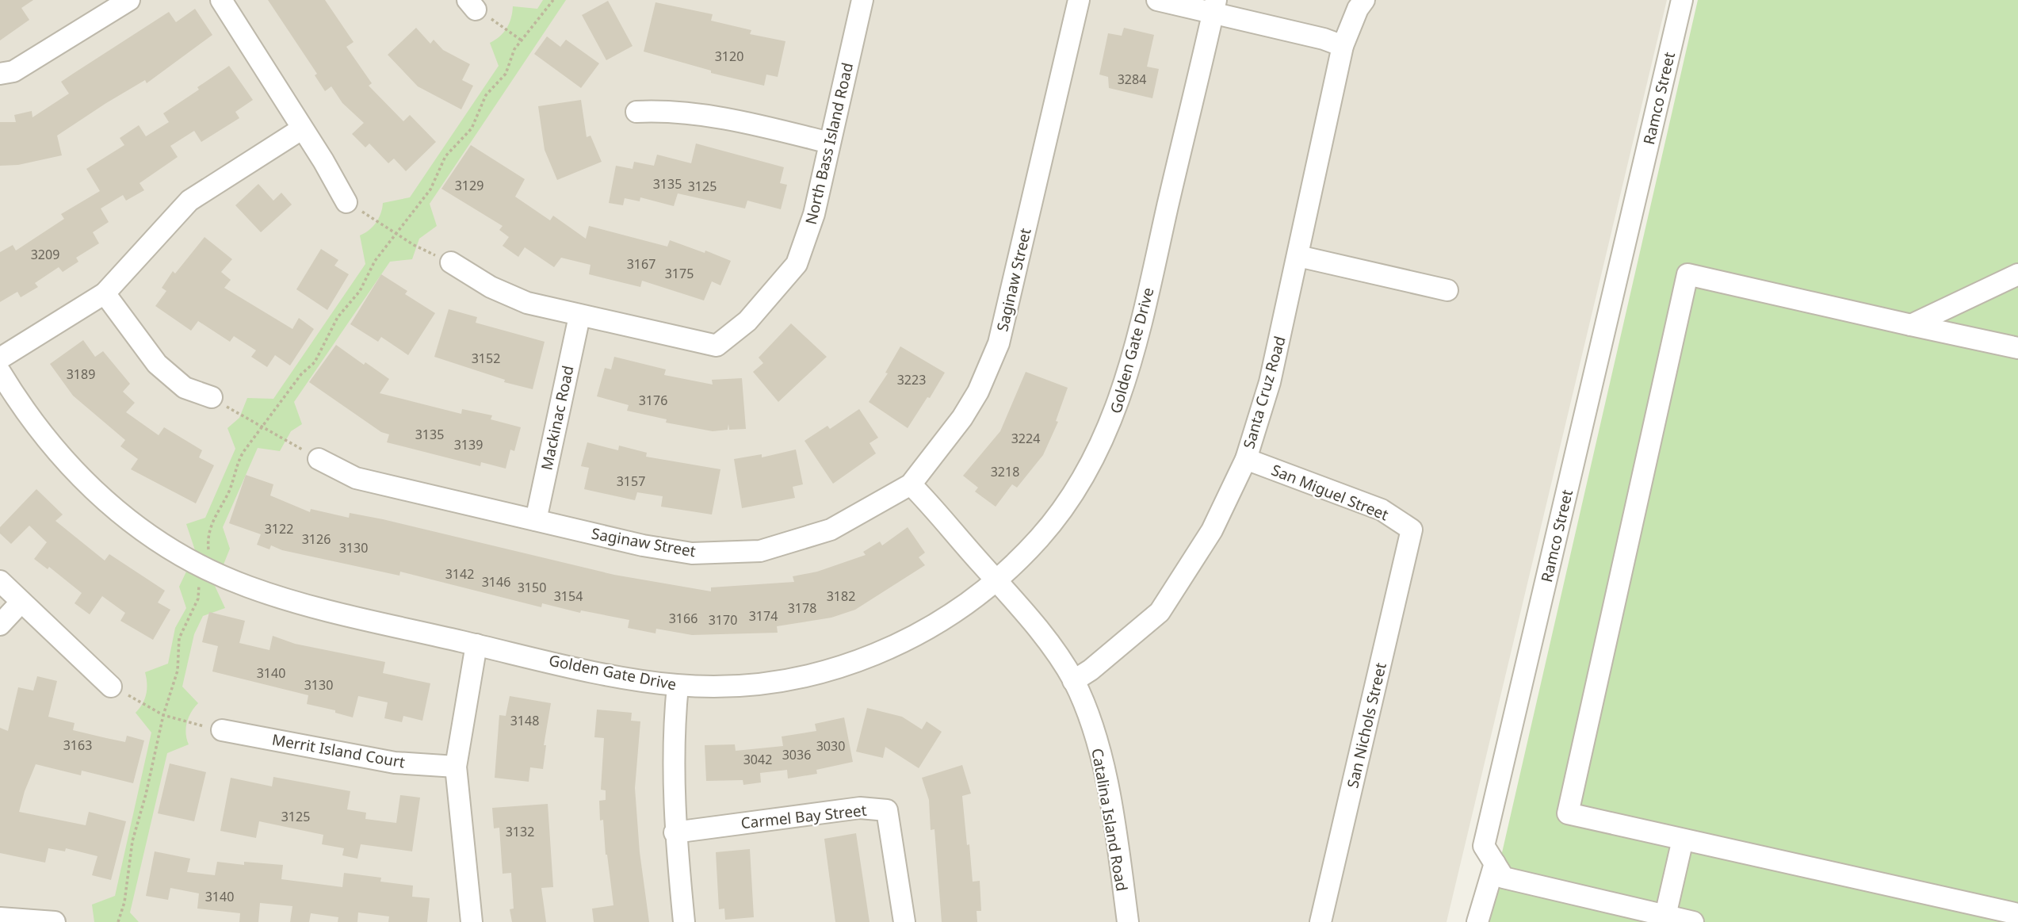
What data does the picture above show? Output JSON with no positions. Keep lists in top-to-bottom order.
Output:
{
  "streets": {
    "street": [
      "Ramco Street",
      "North Bass Island Road",
      "Saginaw Street",
      "Golden Gate Drive",
      "Santa Cruz Road",
      "Mackinac Road",
      "San Miguel Street",
      "San Nichols Street",
      "Merrit Island Court",
      "Carmel Bay Street",
      "Catalina Island Road"
    ]
  },
  "crossings": [
    ["North Bass Island Road", "Mackinac Road"],
    ["Saginaw Street", "Mackinac Road"],
    ["Saginaw Street", "Catalina Island Road"],
    ["Golden Gate Drive", "Catalina Island Road"],
    ["Santa Cruz Road", "San Miguel Street"],
    ["Santa Cruz Road", "Catalina Island Road"],
    ["San Miguel Street", "San Nichols Street"]
  ],
  "house_numbers": [
    "3120",
    "3284",
    "3135",
    "3129",
    "3125",
    "3209",
    "3167",
    "3175",
    "3152",
    "3189",
    "3223",
    "3176",
    "3135",
    "3224",
    "3139",
    "3218",
    "3157",
    "3122",
    "3126",
    "3130",
    "3142",
    "3146",
    "3150",
    "3154",
    "3182",
    "3178",
    "3174",
    "3166",
    "3170",
    "3140",
    "3130",
    "3148",
    "3163",
    "3030",
    "3036",
    "3042",
    "3125",
    "3132",
    "3140"
  ]
}
